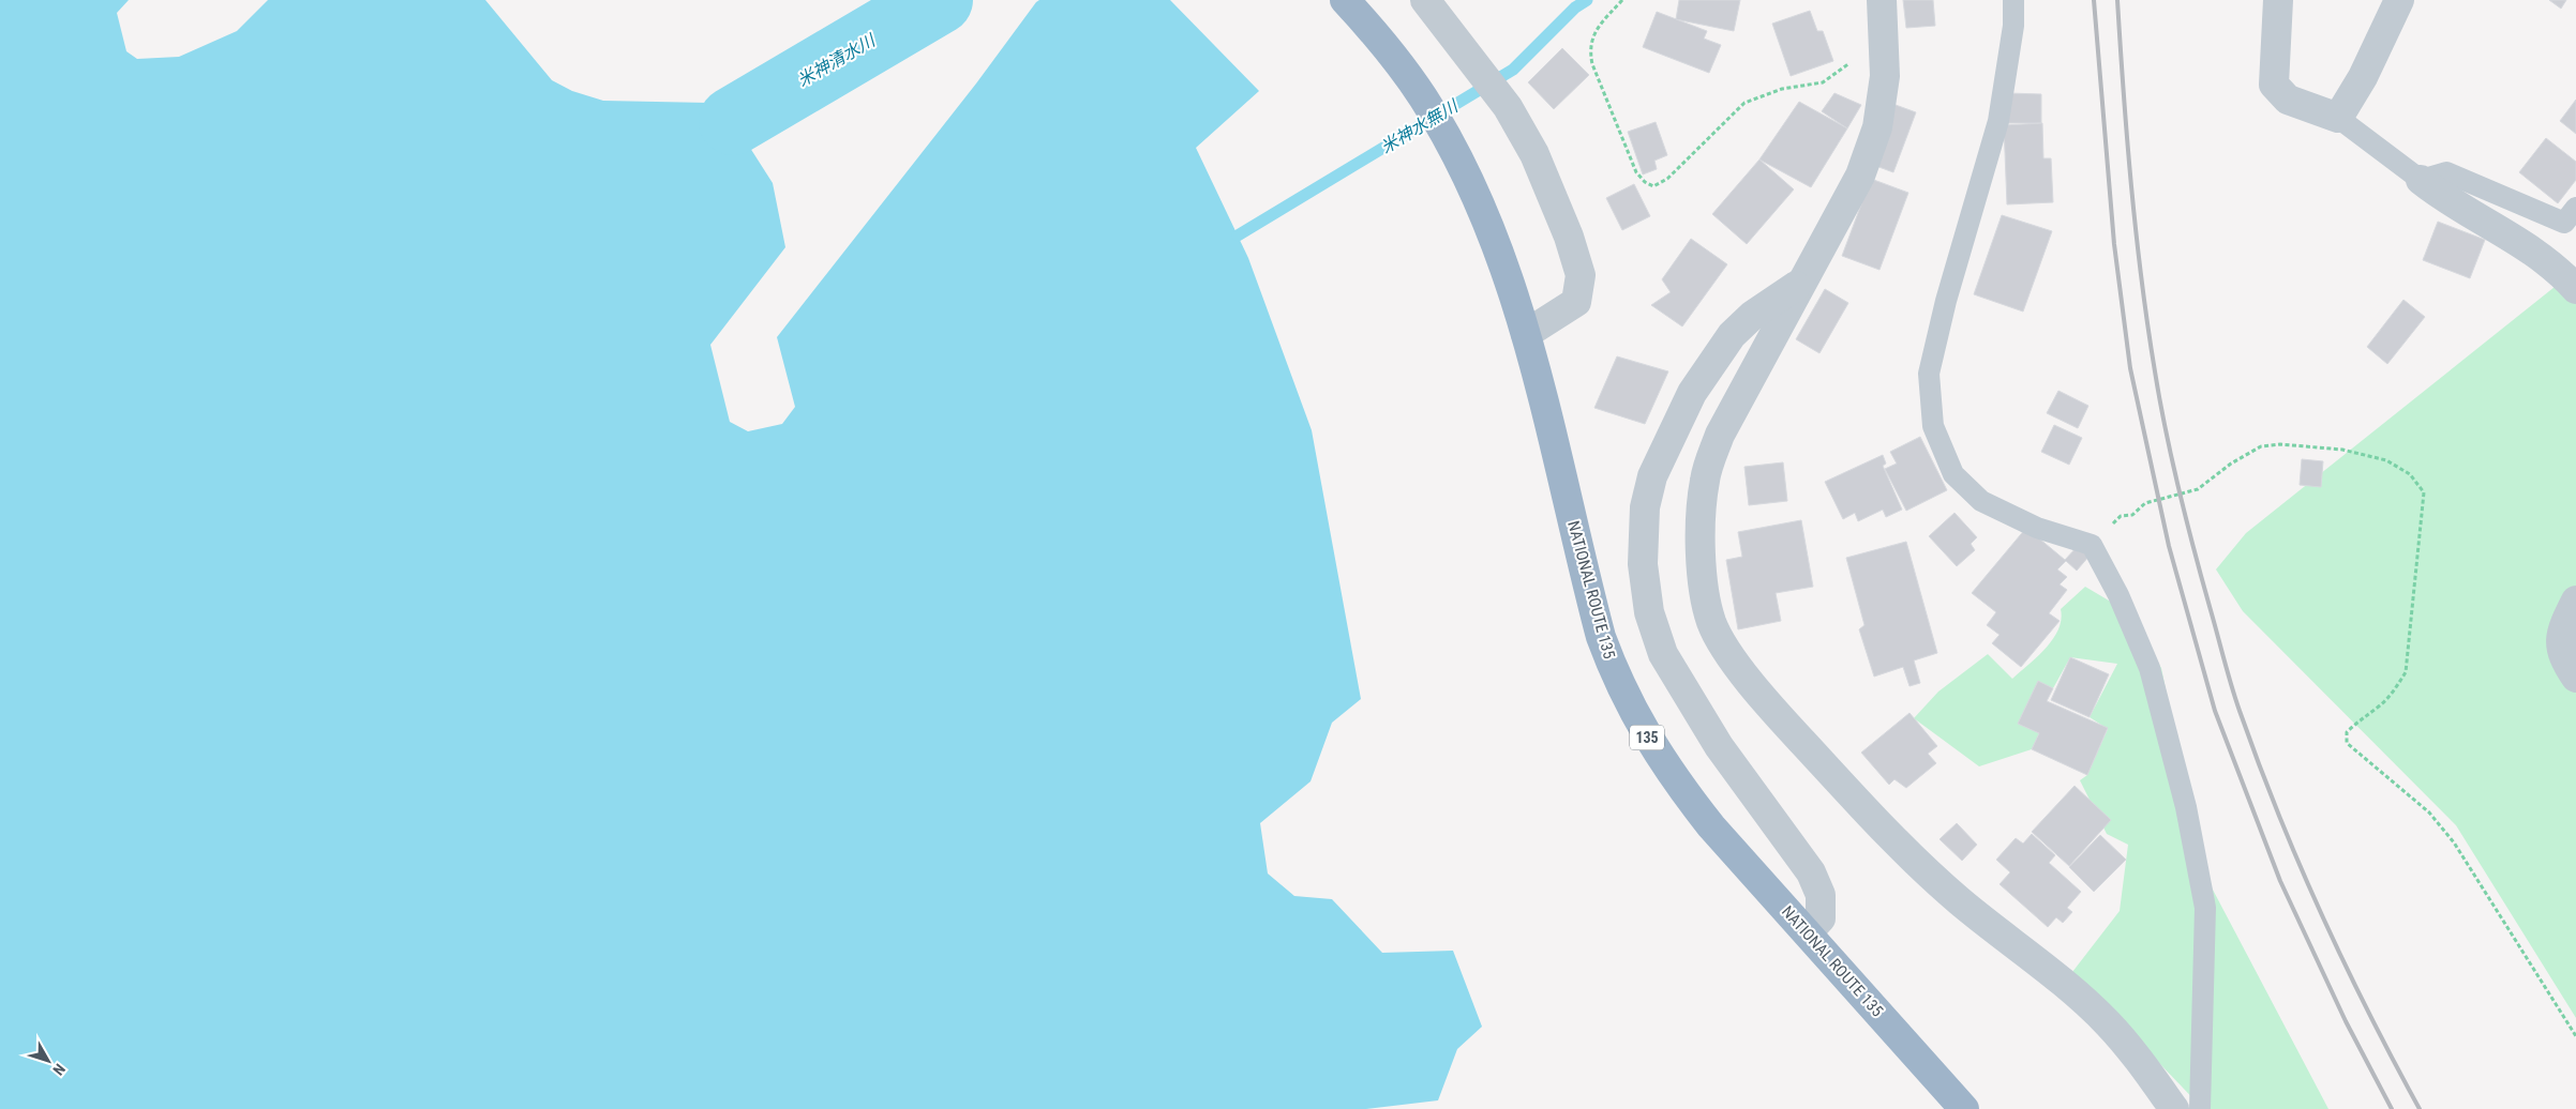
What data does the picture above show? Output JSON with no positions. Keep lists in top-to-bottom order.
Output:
{
  "streets": {
    "highway": ["NATIONAL ROUTE 135", "135"]
  },
  "water": ["米神清水川", "米神水無川"],
  "north": "bottom right"
}
